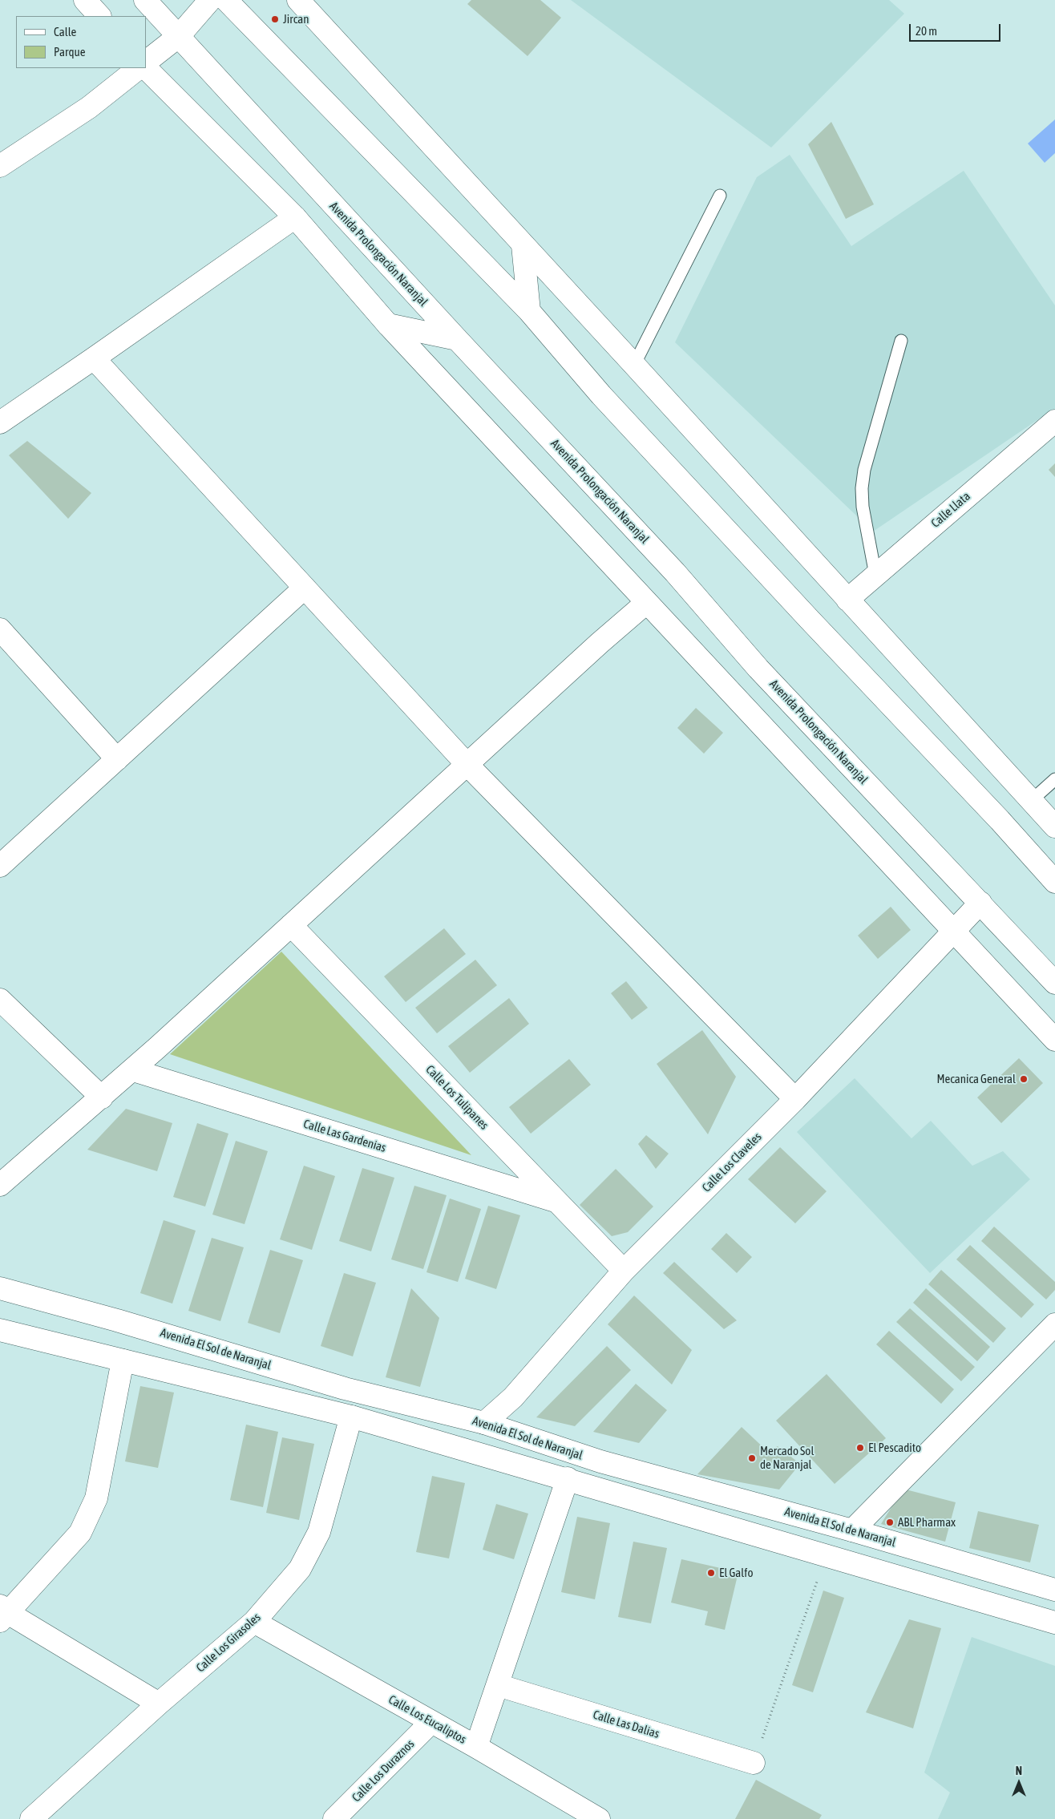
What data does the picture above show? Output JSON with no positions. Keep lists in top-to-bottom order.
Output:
{
  "streets": {
    "street": [
      "Avenida Prolongación Naranjal",
      "Calle Llata",
      "Calle Los Tulipanes",
      "Calle Las Gardenias",
      "Calle Los Claveles",
      "Avenida El Sol de Naranjal",
      "Calle Los Girasoles",
      "Calle Los Eucaliptos",
      "Calle Las Dalias",
      "Calle Los Duraznos"
    ]
  },
  "crossings": [
    ["Avenida Prolongación Naranjal", "Calle Los Claveles"],
    ["Calle Los Tulipanes", "Calle Las Gardenias"],
    ["Calle Los Tulipanes", "Calle Los Claveles"],
    ["Calle Los Claveles", "Avenida El Sol de Naranjal"],
    ["Calle Los Girasoles", "Calle Los Eucaliptos"],
    ["Calle Los Eucaliptos", "Calle Los Duraznos"]
  ],
  "places": [
    "Jircan",
    "Mecanica General",
    "El Pescadito",
    "Mercado Sol de Naranjal",
    "ABL Pharmax",
    "El Galfo"
  ],
  "legend": ["Calle", "Parque"],
  "scale_bar": "20 m",
  "north": "top"
}
